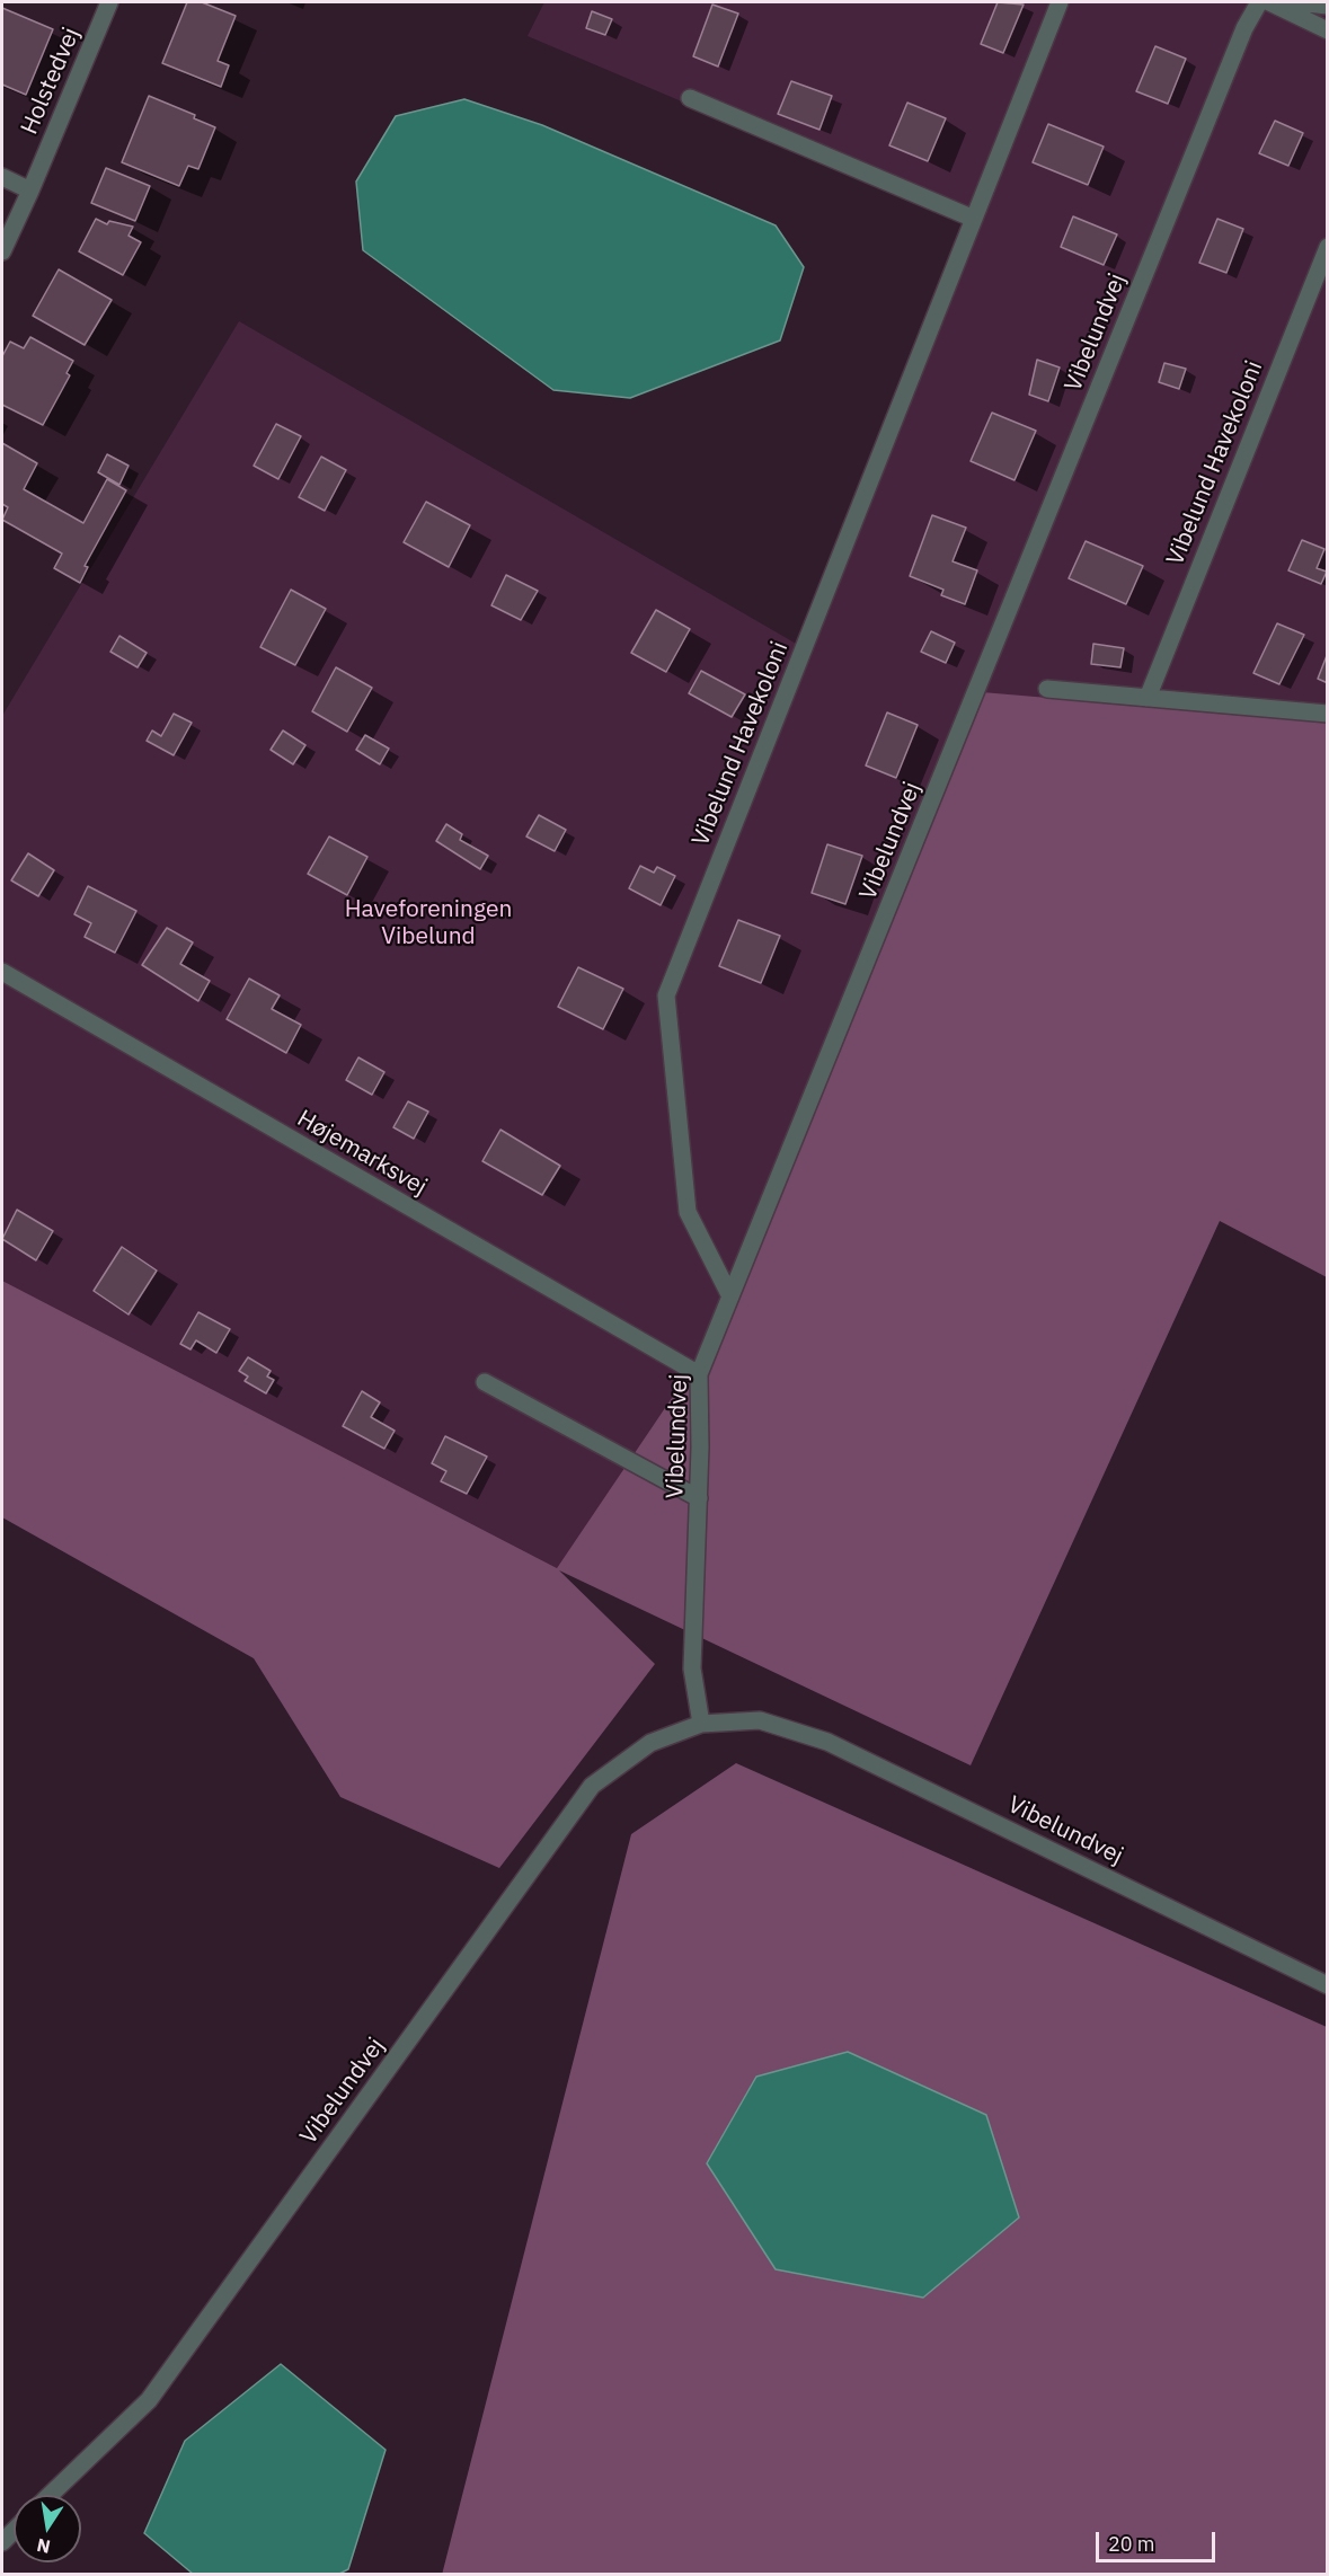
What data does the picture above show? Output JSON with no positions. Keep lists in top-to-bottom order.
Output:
{
  "streets": {
    "street": [
      "Holstedvej",
      "Vibelundvej",
      "Vibelund Havekoloni",
      "Højemarksvej"
    ]
  },
  "crossings": [
    ["Vibelundvej", "Vibelund Havekoloni"],
    ["Vibelundvej", "Højemarksvej"]
  ],
  "parks": ["Haveforeningen Vibelund"],
  "scale_bar": "20 m",
  "north": "bottom"
}
